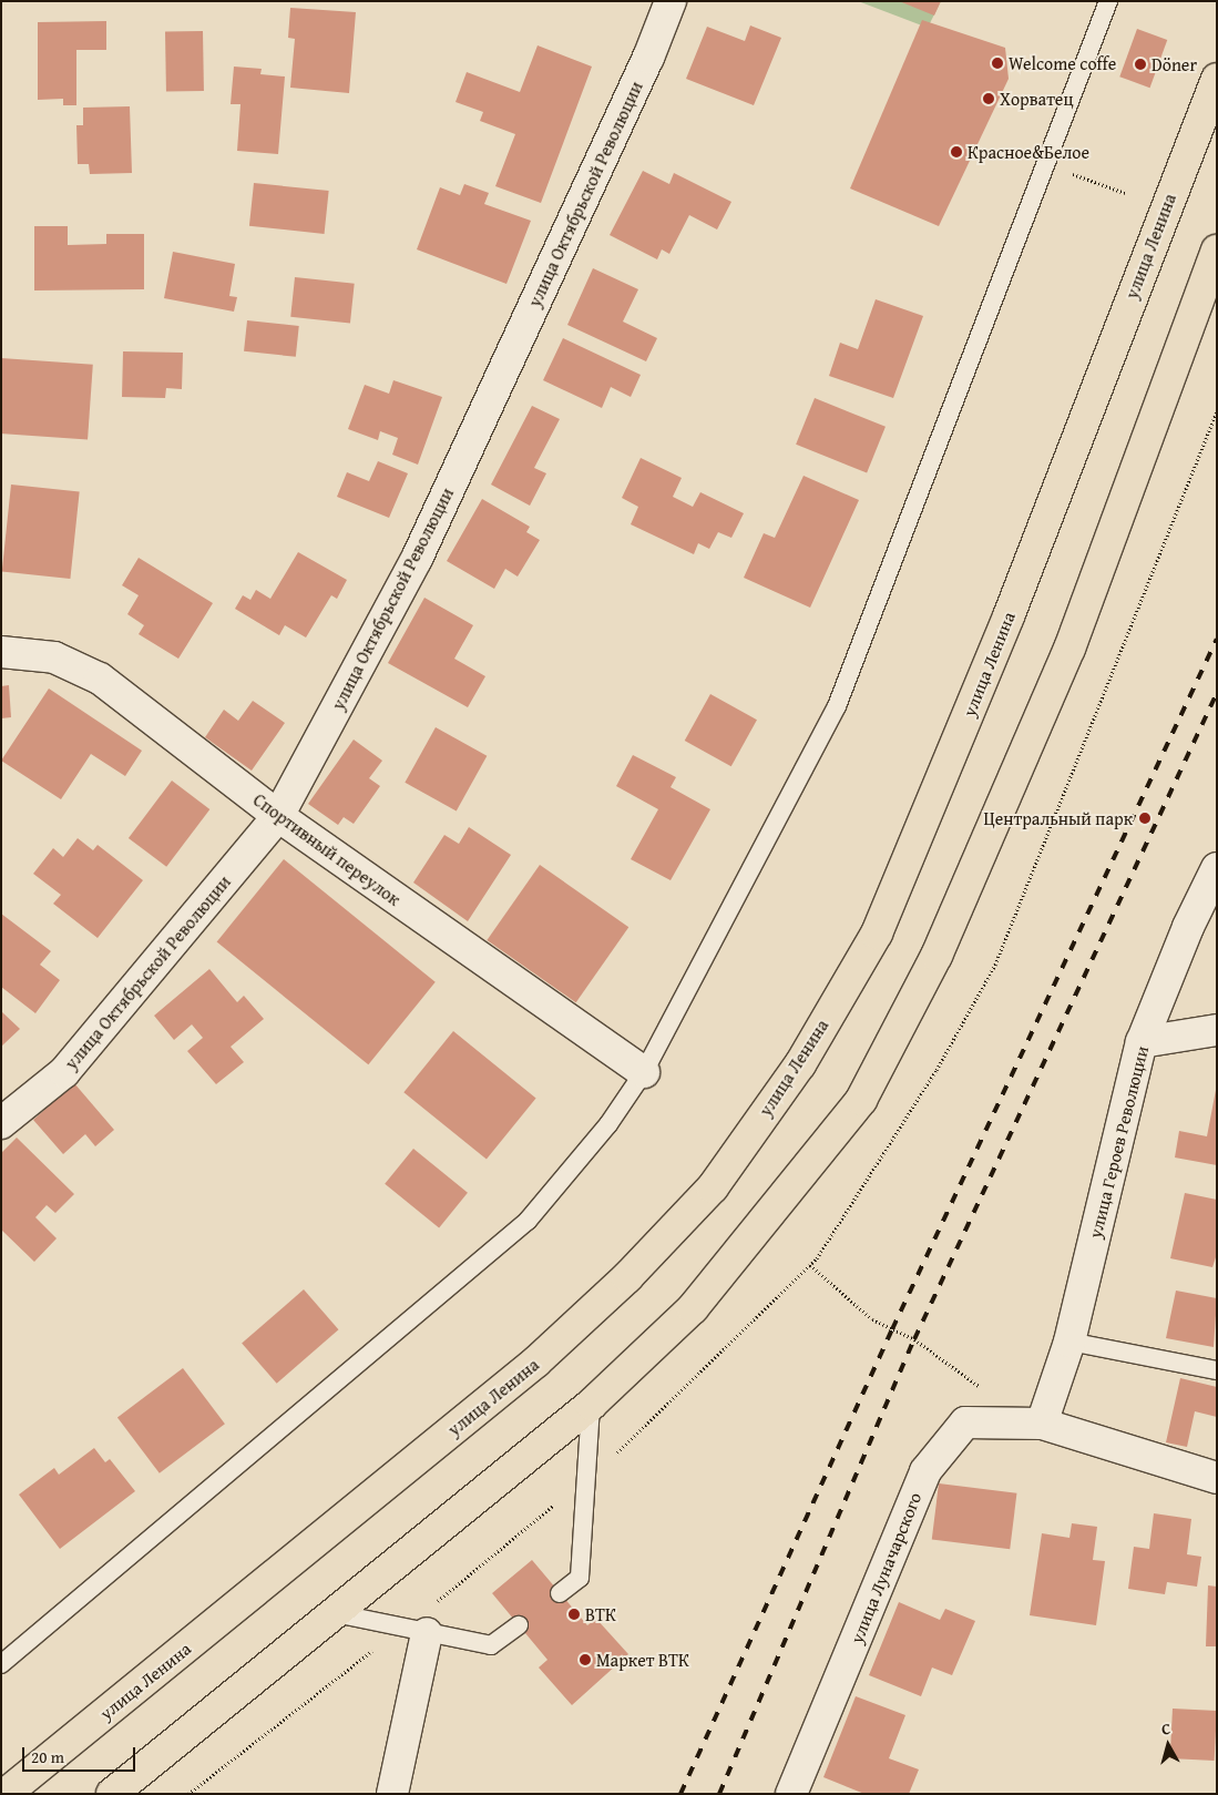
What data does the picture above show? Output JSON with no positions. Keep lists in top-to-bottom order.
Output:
{
  "streets": {
    "main road": ["улица Ленина"],
    "street": [
      "улица Октябрьской Революции",
      "Спортивный переулок",
      "улица Героев Революции",
      "улица Луначарского"
    ]
  },
  "crossings": [
    ["улица Октябрьской Революции", "Спортивный переулок"],
    ["улица Героев Революции", "улица Луначарского"]
  ],
  "places": [
    "Welcome coffe",
    "Döner",
    "Хорватец",
    "Красное&Белое",
    "Центральный парк",
    "ВТК",
    "Маркет ВТК"
  ],
  "scale_bar": "20 m",
  "north": "top"
}
